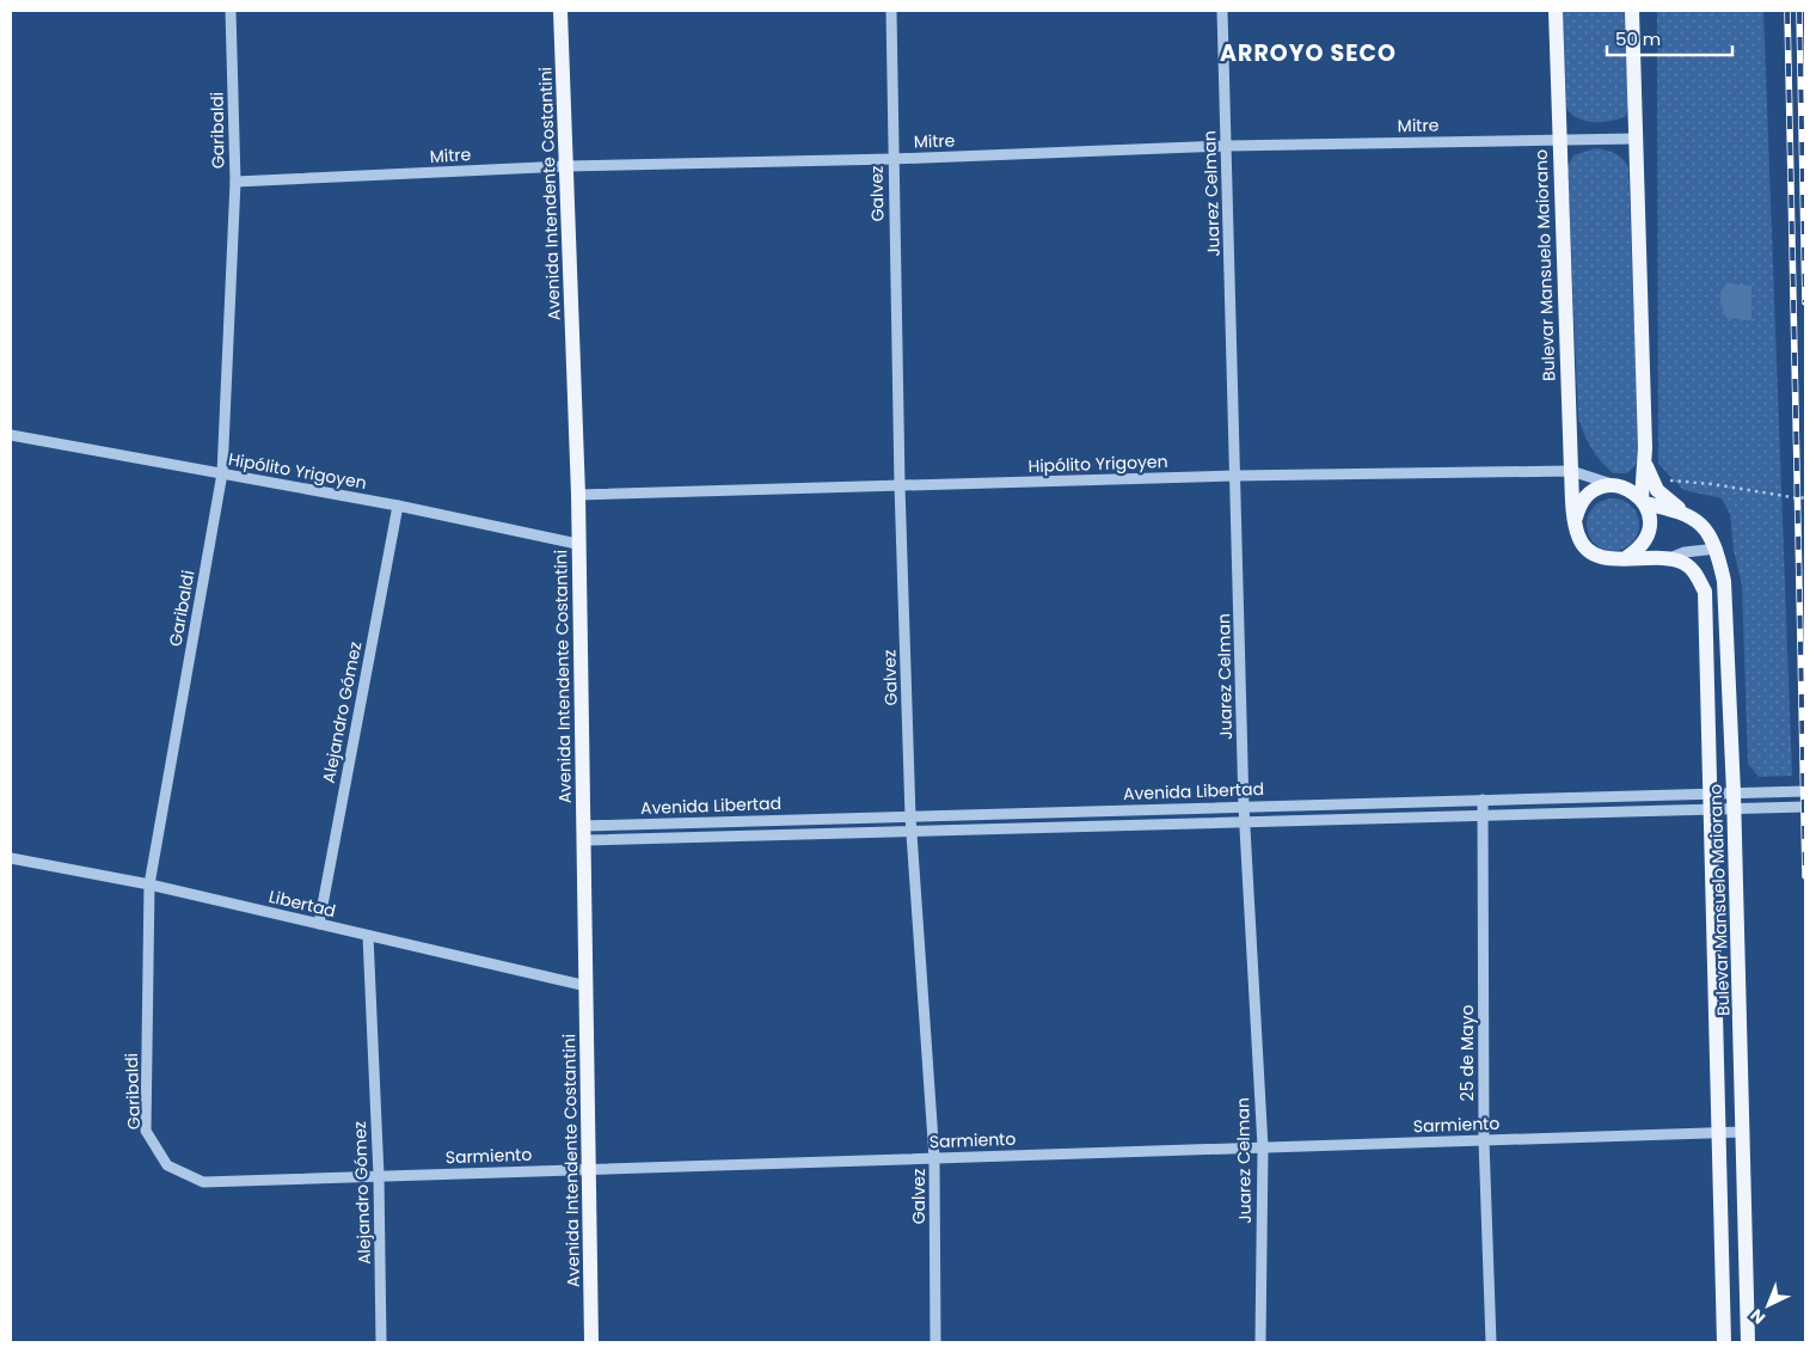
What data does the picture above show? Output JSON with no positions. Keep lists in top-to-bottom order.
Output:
{
  "streets": {
    "main road": ["Avenida Intendente Costantini", "Bulevar Mansuelo Maiorano"],
    "street": [
      "Mitre",
      "Garibaldi",
      "Galvez",
      "Juarez Celman",
      "Hipólito Yrigoyen",
      "Alejandro Gómez",
      "Avenida Libertad",
      "Libertad",
      "25 de Mayo",
      "Sarmiento"
    ]
  },
  "crossings": [
    ["Mitre", "Garibaldi"],
    ["Mitre", "Avenida Intendente Costantini"],
    ["Mitre", "Galvez"],
    ["Mitre", "Juarez Celman"],
    ["Mitre", "Bulevar Mansuelo Maiorano"],
    ["Garibaldi", "Hipólito Yrigoyen"],
    ["Garibaldi", "Libertad"],
    ["Garibaldi", "Sarmiento"],
    ["Avenida Intendente Costantini", "Hipólito Yrigoyen"],
    ["Avenida Intendente Costantini", "Avenida Libertad"],
    ["Avenida Intendente Costantini", "Libertad"],
    ["Avenida Intendente Costantini", "Sarmiento"],
    ["Galvez", "Hipólito Yrigoyen"],
    ["Galvez", "Avenida Libertad"],
    ["Galvez", "Sarmiento"],
    ["Juarez Celman", "Hipólito Yrigoyen"],
    ["Juarez Celman", "Avenida Libertad"],
    ["Juarez Celman", "Sarmiento"],
    ["Bulevar Mansuelo Maiorano", "Hipólito Yrigoyen"],
    ["Bulevar Mansuelo Maiorano", "Avenida Libertad"],
    ["Bulevar Mansuelo Maiorano", "Sarmiento"],
    ["Hipólito Yrigoyen", "Alejandro Gómez"],
    ["Alejandro Gómez", "Libertad"],
    ["Alejandro Gómez", "Sarmiento"],
    ["Avenida Libertad", "25 de Mayo"],
    ["25 de Mayo", "Sarmiento"]
  ],
  "districts": ["ARROYO SECO"],
  "scale_bar": "50 m",
  "north": "bottom left"
}
